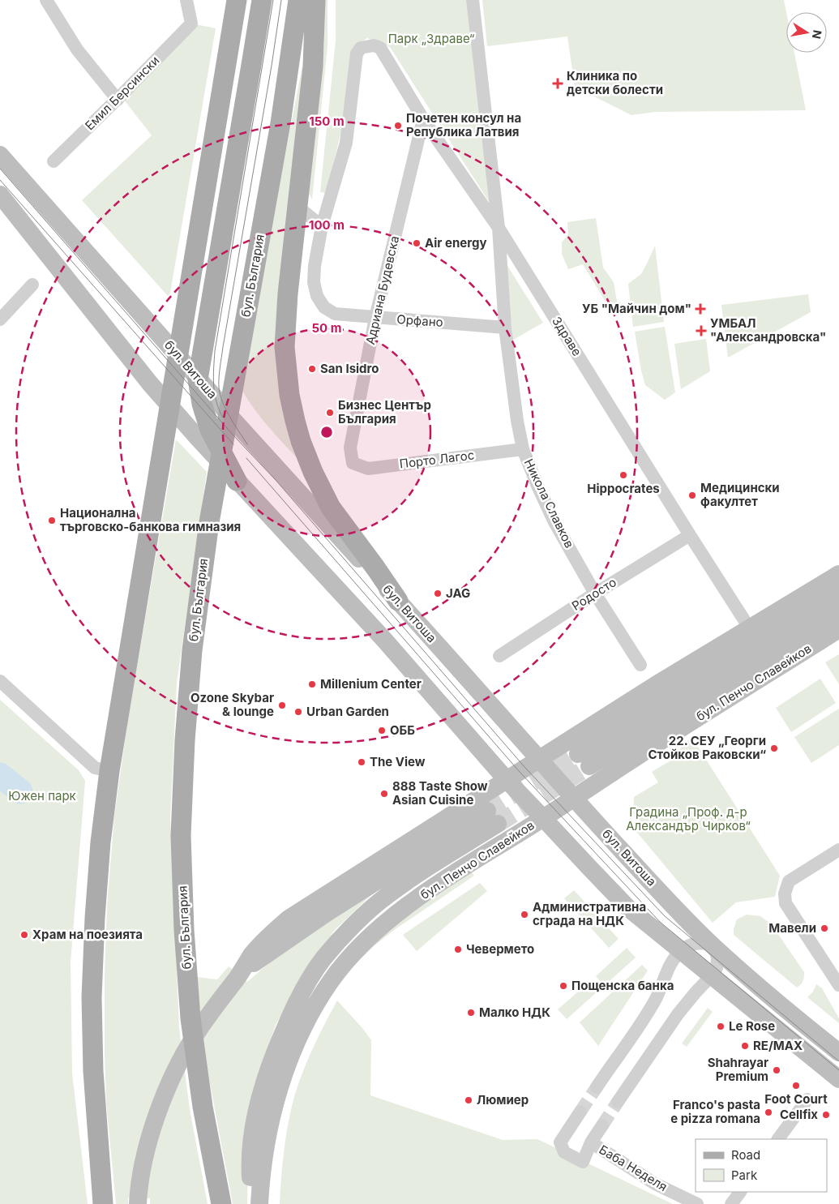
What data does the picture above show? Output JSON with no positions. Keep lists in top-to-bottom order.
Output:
{
  "streets": {
    "main road": ["бул. България", "бул. Витоша", "бул. Пенчо Славейков"],
    "street": [
      "Емил Берсински",
      "Адриана Будевска",
      "Орфано",
      "Здраве",
      "Порто Лагос",
      "Никола Славков",
      "Родосто",
      "Баба Неделя"
    ]
  },
  "crossings": [
    ["Адриана Будевска", "Орфано"],
    ["Адриана Будевска", "Здраве"],
    ["Адриана Будевска", "Порто Лагос"],
    ["Орфано", "Здраве"],
    ["Орфано", "Никола Славков"],
    ["Здраве", "Никола Славков"],
    ["Здраве", "Родосто"],
    ["Здраве", "бул. Пенчо Славейков"],
    ["бул. Витоша", "бул. Пенчо Славейков"],
    ["Порто Лагос", "Никола Славков"],
    ["Никола Славков", "Родосто"]
  ],
  "parks": ["Парк „Здраве“", "Южен парк", "Градина „Проф. д-р Александър Чирков“"],
  "places": {
    "health": ["Клиника по детски болести", "УБ \"Майчин дом\"", "УМБАЛ \"Александровска\""],
    "other": [
      "Почетен консул на Република Латвия",
      "Air energy",
      "San Isidro",
      "Бизнес Център България",
      "Hippocrates",
      "Медицински факултет",
      "Национална търговско-банкова гимназия",
      "JAG",
      "Millenium Center",
      "Ozone Skybar & lounge",
      "Urban Garden",
      "ОББ",
      "22. СЕУ „Георги Стойков Раковски“",
      "The View",
      "888 Taste Show Asian Cuisine",
      "Административна сграда на НДК",
      "Мавели",
      "Храм на поезията",
      "Чевермето",
      "Пощенска банка",
      "Малко НДК",
      "Le Rose",
      "RE/MAX",
      "Shahrayar Premium",
      "Foot Court",
      "Люмиер",
      "Franco's pasta e pizza romana",
      "Cellfix"
    ]
  },
  "legend": ["Road", "Park"],
  "north": "right",
  "rings": ["150 m", "100 m", "50 m"]
}
